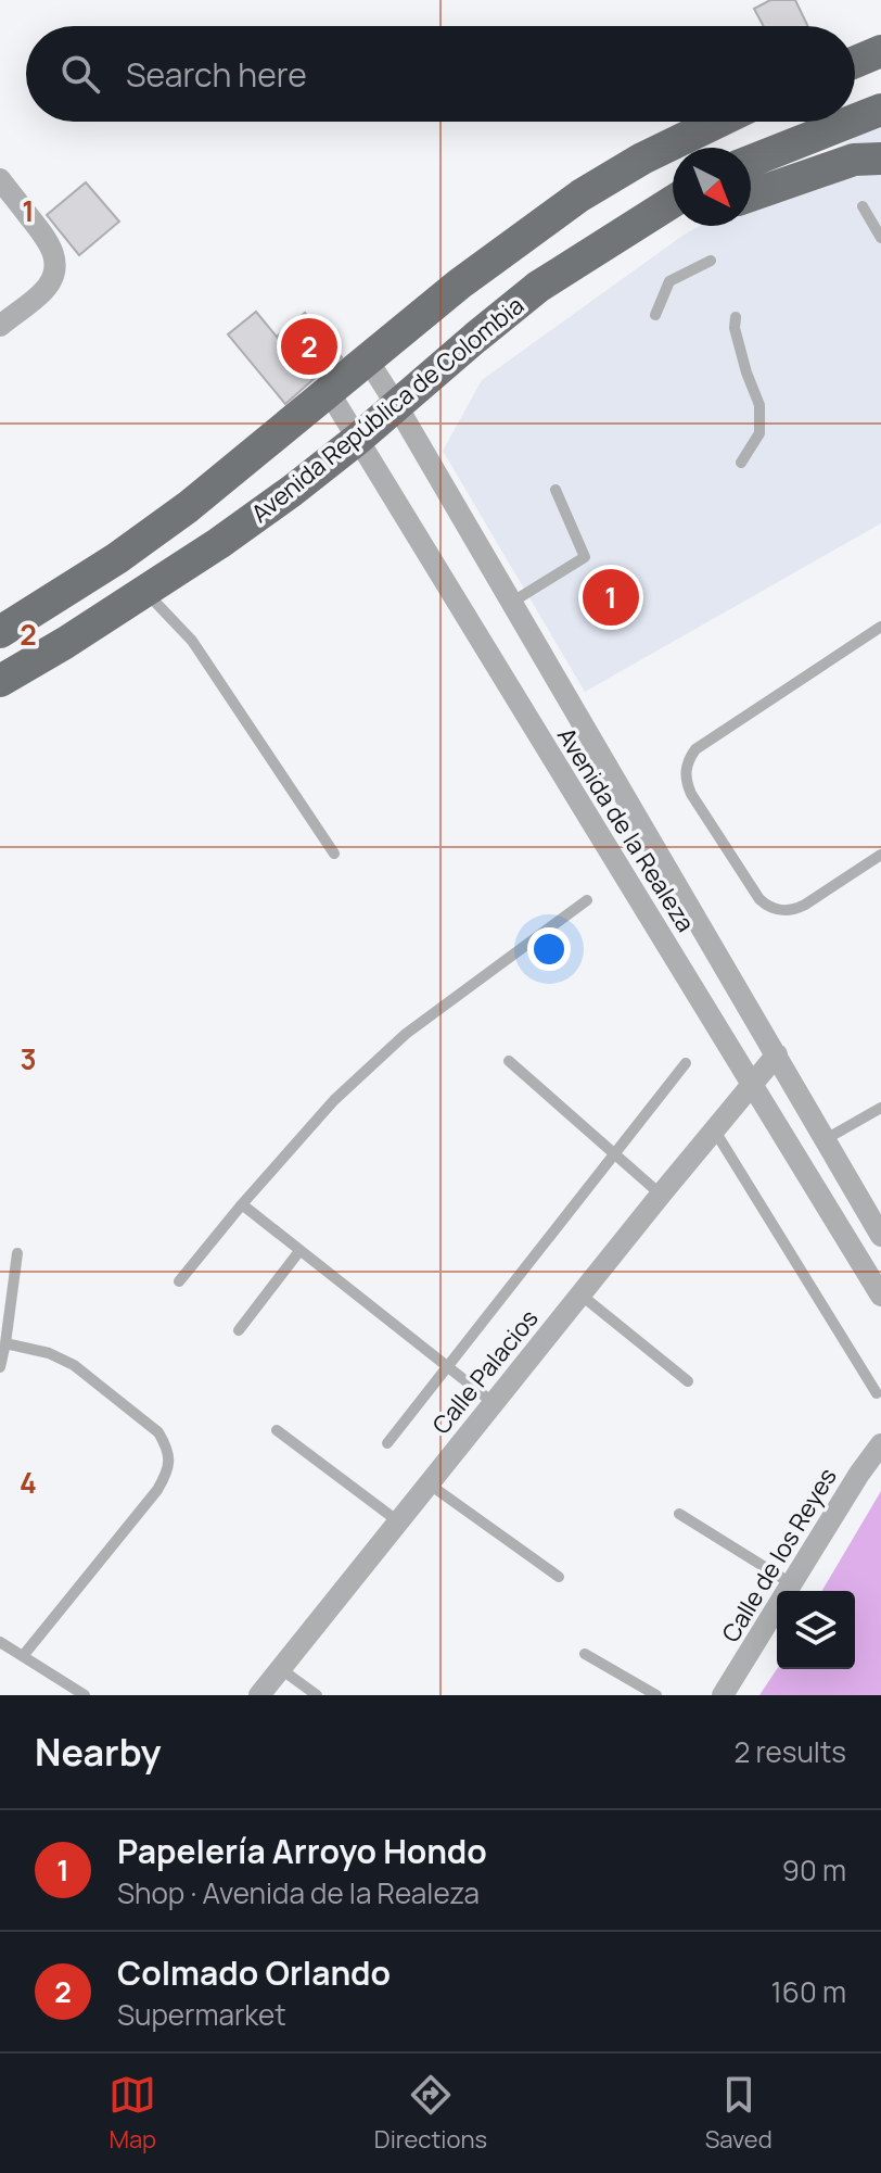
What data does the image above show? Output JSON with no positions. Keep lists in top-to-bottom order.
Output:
{
  "streets": {
    "main road": ["Avenida República de Colombia"],
    "street": ["Avenida de la Realeza", "Calle Palacios", "Calle de los Reyes"]
  },
  "crossings": [
    ["Avenida República de Colombia", "Avenida de la Realeza"],
    ["Avenida de la Realeza", "Calle Palacios"]
  ],
  "north": "bottom right",
  "page": {
    "search": "Search here",
    "pins": ["2", "1"],
    "heading": ["Nearby", "2 results"],
    "list": [
      {
        "mark": "1",
        "name": "Papelería Arroyo Hondo",
        "note": "Shop · Avenida de la Realeza",
        "value": "90 m"
      },
      {
        "mark": "2",
        "name": "Colmado Orlando",
        "note": "Supermarket",
        "value": "160 m"
      }
    ],
    "nav": ["Map", "Directions", "Saved"]
  },
  "grid": {
    "rows": [
      "1",
      "2",
      "3",
      "4"
    ]
  }
}
